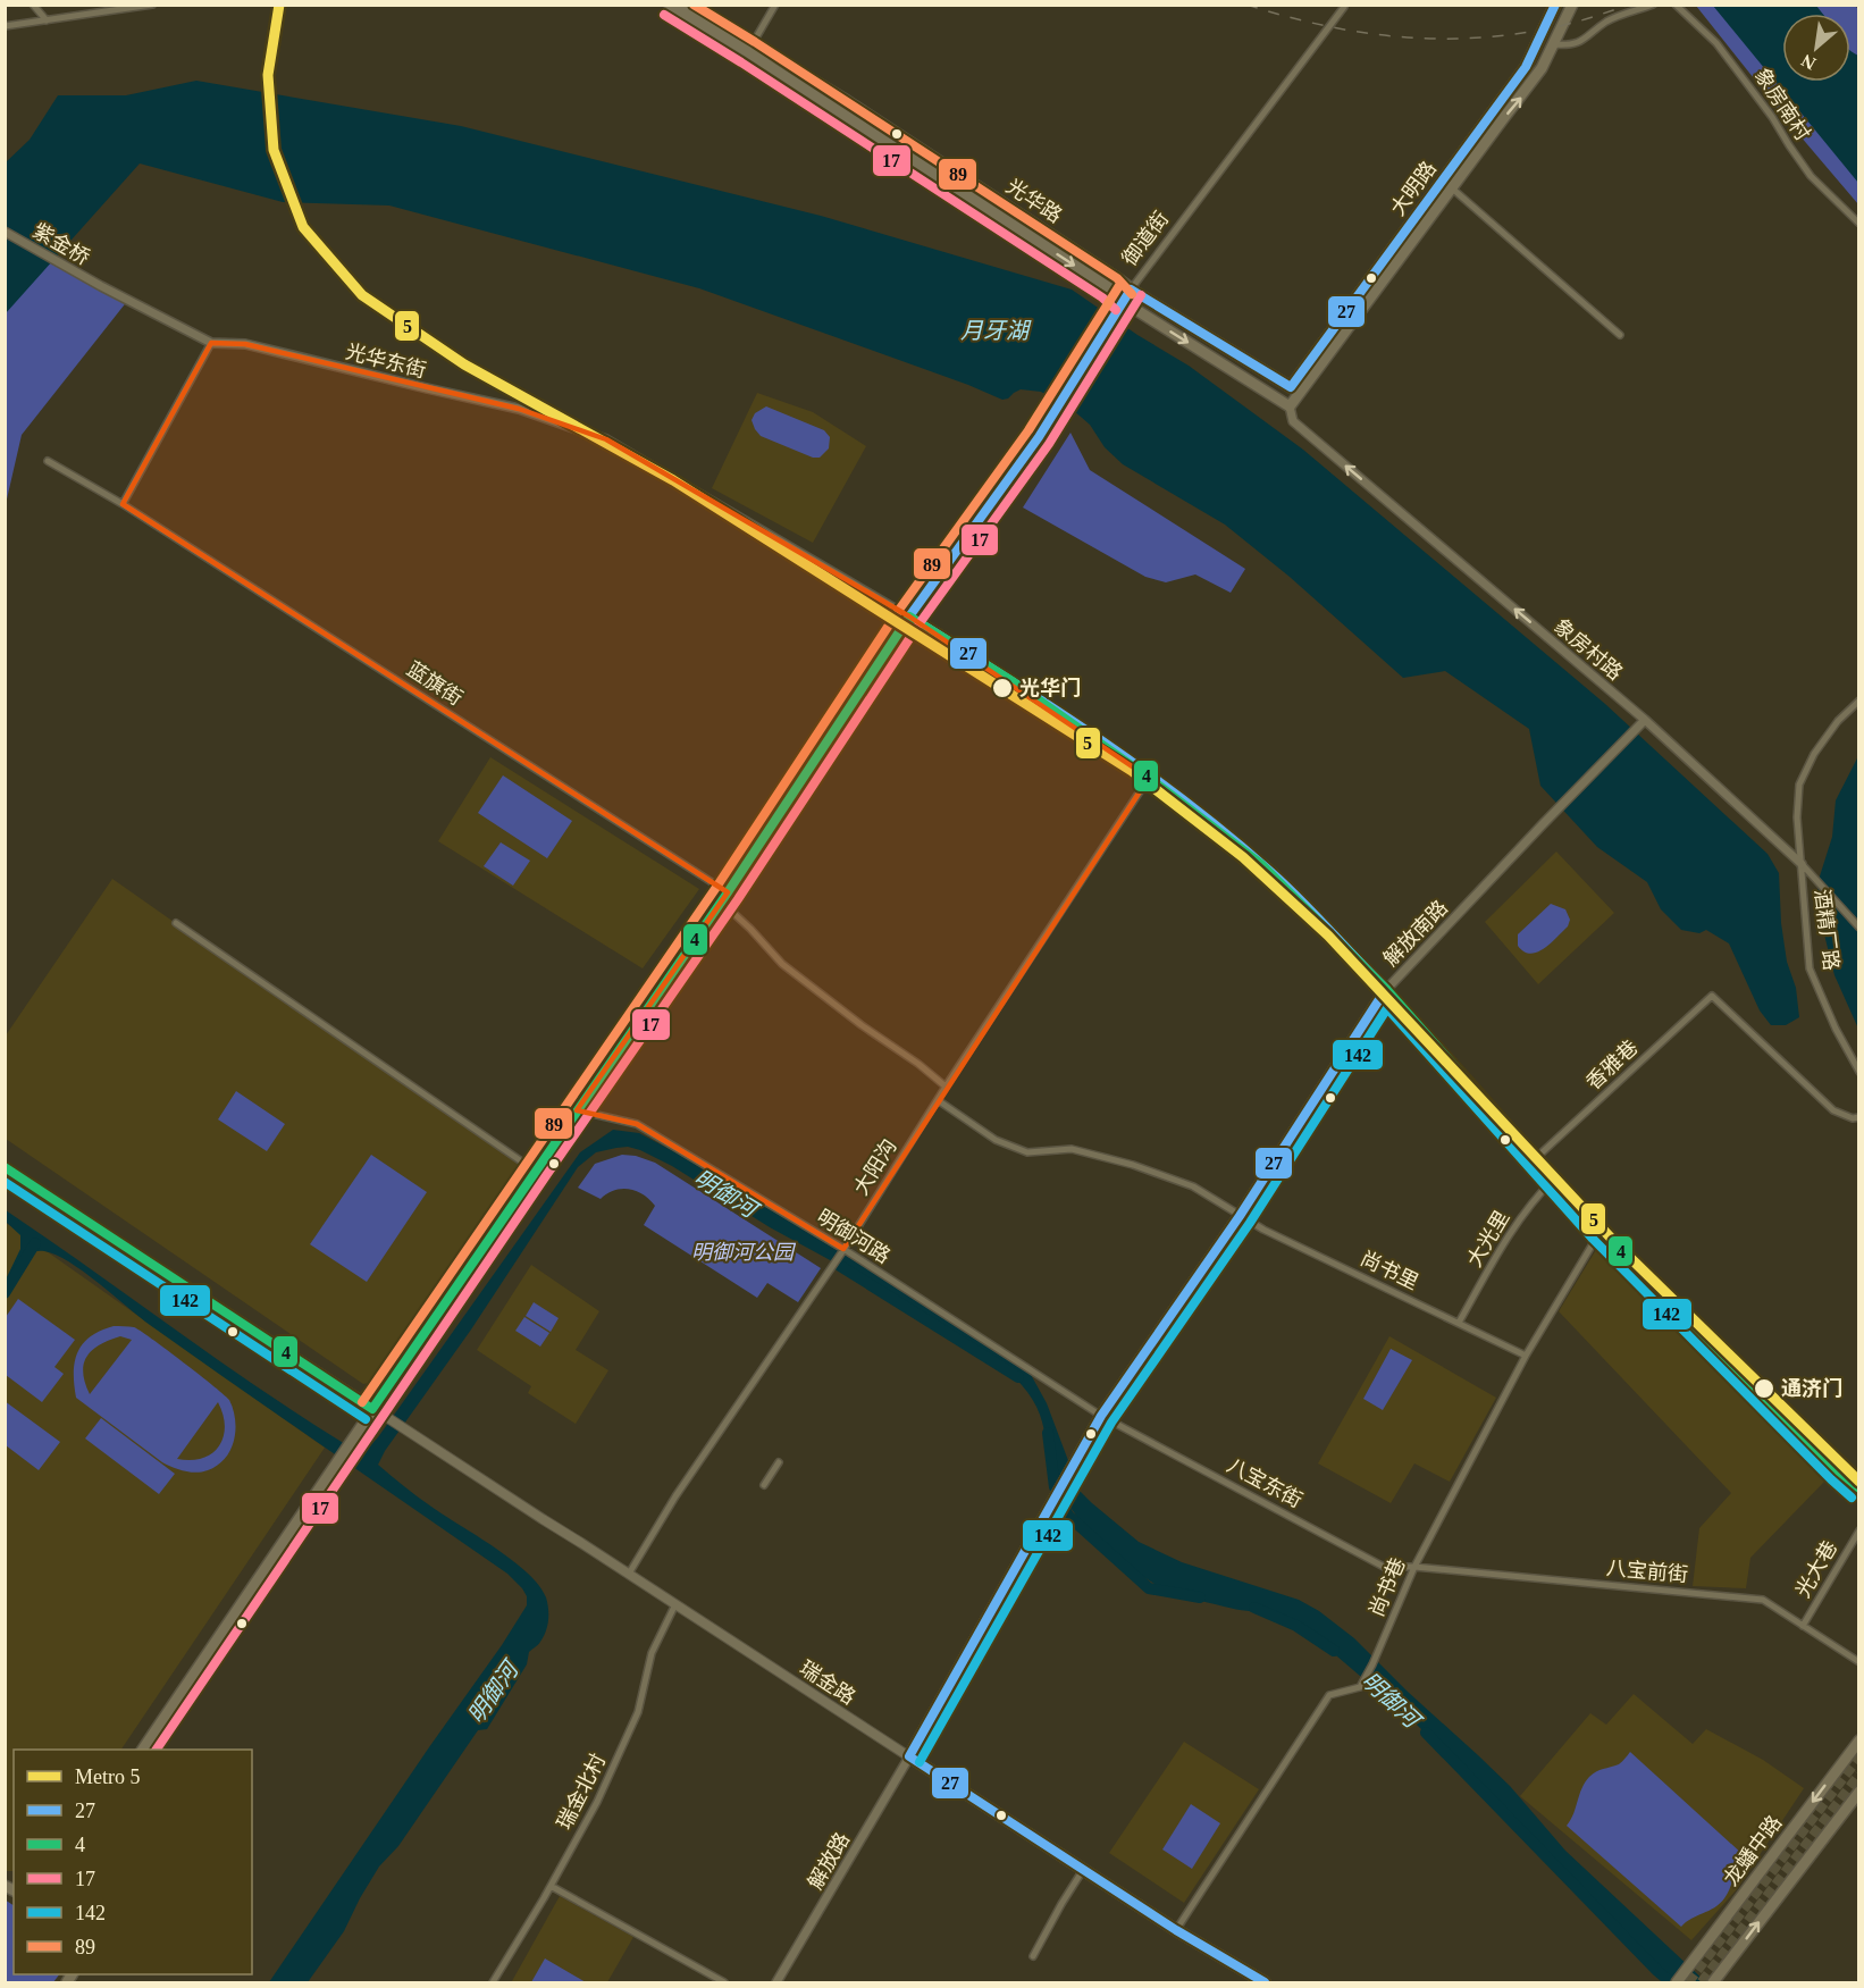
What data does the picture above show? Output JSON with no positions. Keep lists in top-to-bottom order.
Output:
{
  "streets": {
    "main road": [
      "大明路",
      "光华路",
      "瑞金路",
      "龙蟠中路"
    ],
    "street": [
      "象房南村",
      "御道街",
      "紫金桥",
      "光华东街",
      "象房村路",
      "蓝旗街",
      "酒精厂路",
      "解放南路",
      "香雅巷",
      "大阳沟",
      "明御河路",
      "大光里",
      "尚书里",
      "八宝东街",
      "光大巷",
      "八宝前街",
      "尚书巷",
      "瑞金北村",
      "解放路"
    ]
  },
  "crossings": [
    ["大明路", "光华路"],
    ["大明路", "象房村路"],
    ["光华路", "御道街"],
    ["光华路", "象房村路"],
    ["紫金桥", "光华东街"],
    ["象房村路", "酒精厂路"],
    ["象房村路", "解放南路"],
    ["解放南路", "明御河路"],
    ["解放南路", "尚书里"],
    ["解放南路", "八宝东街"],
    ["大阳沟", "明御河路"],
    ["大阳沟", "尚书里"],
    ["大阳沟", "瑞金路"],
    ["明御河路", "八宝东街"],
    ["大光里", "尚书里"],
    ["尚书里", "尚书巷"],
    ["八宝东街", "八宝前街"],
    ["八宝东街", "尚书巷"],
    ["光大巷", "八宝前街"],
    ["八宝前街", "尚书巷"],
    ["尚书巷", "瑞金路"],
    ["瑞金路", "瑞金北村"],
    ["瑞金路", "解放路"]
  ],
  "one_way": ["象房村路"],
  "water": ["月牙湖", "明御河"],
  "parks": ["明御河公园"],
  "places": ["光华门", "通济门"],
  "lines": [
    "metro line 5",
    "transit line 27",
    "transit line 89",
    "transit line 17",
    "transit line 4",
    "transit line 142"
  ],
  "legend": [
    "Metro 5",
    "27",
    "4",
    "17",
    "142",
    "89"
  ],
  "north": "bottom left"
}
